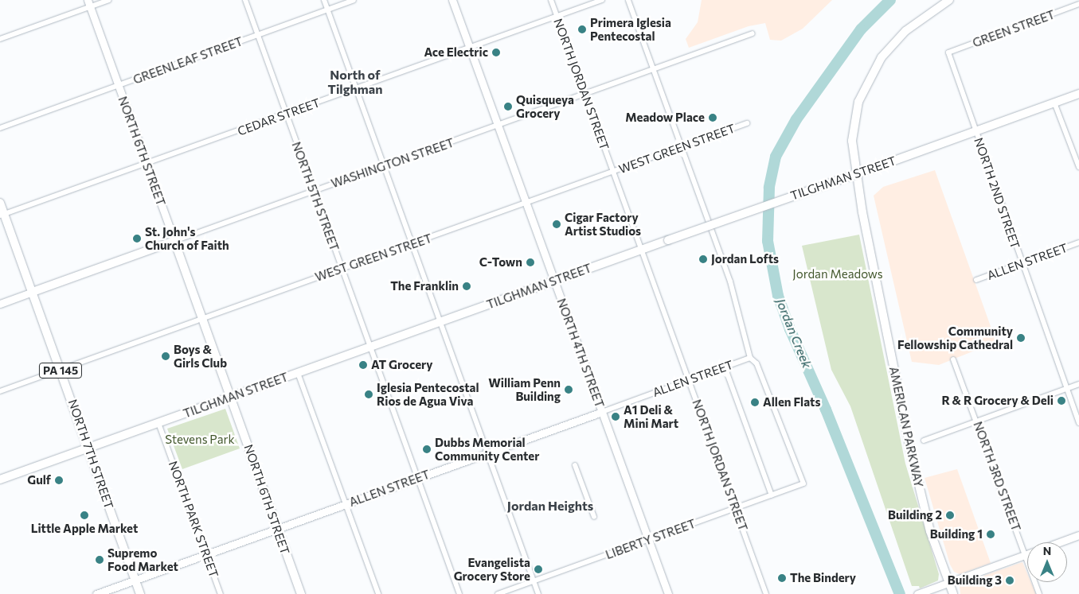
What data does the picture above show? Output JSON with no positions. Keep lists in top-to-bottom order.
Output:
{
  "streets": {
    "main road": [
      "NORTH 6TH STREET",
      "WASHINGTON STREET",
      "TILGHMAN STREET",
      "PA 145",
      "AMERICAN PARKWAY",
      "NORTH 7TH STREET"
    ],
    "street": [
      "GREEN STREET",
      "GREENLEAF STREET",
      "NORTH JORDAN STREET",
      "CEDAR STREET",
      "WEST GREEN STREET",
      "NORTH 2ND STREET",
      "NORTH 5TH STREET",
      "ALLEN STREET",
      "NORTH 4TH STREET",
      "NORTH 3RD STREET",
      "NORTH PARK STREET",
      "LIBERTY STREET"
    ]
  },
  "crossings": [
    ["GREEN STREET", "NORTH 2ND STREET"],
    ["GREENLEAF STREET", "NORTH 6TH STREET"],
    ["GREENLEAF STREET", "NORTH 5TH STREET"],
    ["NORTH JORDAN STREET", "CEDAR STREET"],
    ["NORTH JORDAN STREET", "WEST GREEN STREET"],
    ["NORTH JORDAN STREET", "WASHINGTON STREET"],
    ["NORTH JORDAN STREET", "TILGHMAN STREET"],
    ["NORTH JORDAN STREET", "ALLEN STREET"],
    ["NORTH JORDAN STREET", "LIBERTY STREET"],
    ["CEDAR STREET", "NORTH 6TH STREET"],
    ["CEDAR STREET", "NORTH 5TH STREET"],
    ["CEDAR STREET", "NORTH 4TH STREET"],
    ["CEDAR STREET", "NORTH 7TH STREET"],
    ["WEST GREEN STREET", "NORTH 6TH STREET"],
    ["WEST GREEN STREET", "NORTH 5TH STREET"],
    ["WEST GREEN STREET", "NORTH 4TH STREET"],
    ["WEST GREEN STREET", "NORTH 7TH STREET"],
    ["NORTH 6TH STREET", "WASHINGTON STREET"],
    ["NORTH 6TH STREET", "TILGHMAN STREET"],
    ["NORTH 6TH STREET", "ALLEN STREET"],
    ["WASHINGTON STREET", "NORTH 5TH STREET"],
    ["WASHINGTON STREET", "NORTH 4TH STREET"],
    ["WASHINGTON STREET", "NORTH 7TH STREET"],
    ["TILGHMAN STREET", "NORTH 2ND STREET"],
    ["TILGHMAN STREET", "NORTH 5TH STREET"],
    ["TILGHMAN STREET", "NORTH 4TH STREET"],
    ["TILGHMAN STREET", "NORTH 7TH STREET"],
    ["TILGHMAN STREET", "NORTH PARK STREET"],
    ["NORTH 2ND STREET", "ALLEN STREET"],
    ["NORTH 5TH STREET", "ALLEN STREET"],
    ["ALLEN STREET", "NORTH 4TH STREET"],
    ["ALLEN STREET", "NORTH 7TH STREET"],
    ["ALLEN STREET", "NORTH PARK STREET"],
    ["ALLEN STREET", "LIBERTY STREET"],
    ["NORTH 4TH STREET", "LIBERTY STREET"]
  ],
  "districts": ["North of Tilghman", "Jordan Heights"],
  "water": ["Jordan Creek"],
  "parks": ["Jordan Meadows", "Stevens Park"],
  "places": [
    "Primera Iglesia Pentecostal",
    "Ace Electric",
    "Quisqueya Grocery",
    "Meadow Place",
    "Cigar Factory Artist Studios",
    "St. John's Church of Faith",
    "Jordan Lofts",
    "C-Town",
    "The Franklin",
    "Community Fellowship Cathedral",
    "Boys & Girls Club",
    "AT Grocery",
    "William Penn Building",
    "Iglesia Pentecostal Rios de Agua Viva",
    "R & R Grocery & Deli",
    "Allen Flats",
    "A1 Deli & Mini Mart",
    "Dubbs Memorial Community Center",
    "Gulf",
    "Little Apple Market",
    "Building 2",
    "Building 1",
    "Supremo Food Market",
    "Evangelista Grocery Store",
    "The Bindery",
    "Building 3"
  ],
  "north": "top"
}
